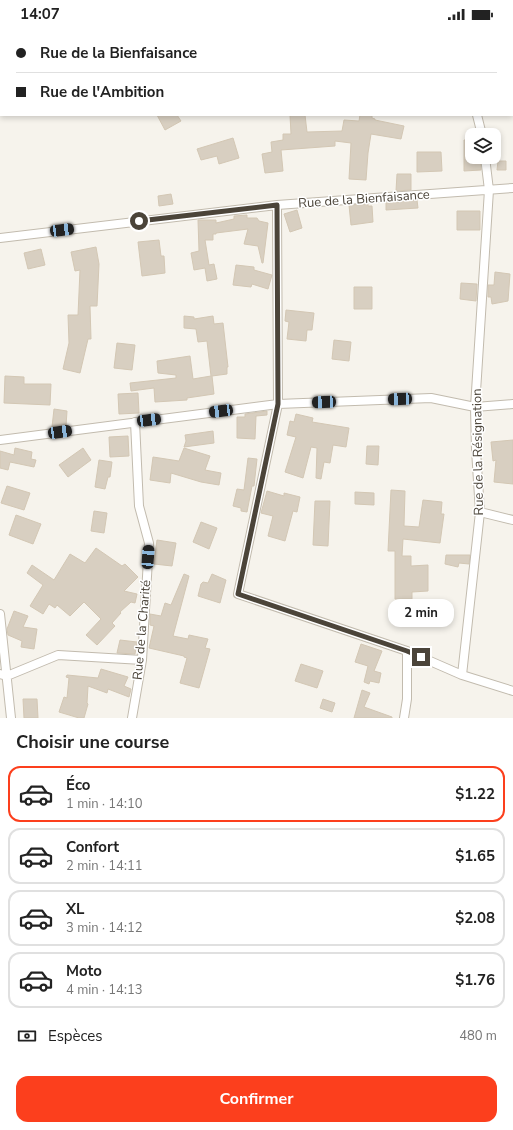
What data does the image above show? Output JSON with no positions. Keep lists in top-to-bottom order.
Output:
{
  "streets": {
    "street": ["Rue de la Bienfaisance", "Rue de la Résignation", "Rue de la Charité"]
  },
  "crossings": [
    ["Rue de la Bienfaisance", "Rue de la Résignation"]
  ],
  "page": {
    "status": "14:07",
    "banner": ["Rue de la Bienfaisance", "Rue de l'Ambition"],
    "bubble": "2 min",
    "heading": "Choisir une course",
    "list": [
      {
        "name": "Éco",
        "note": "1 min · 14:10",
        "value": "$1.22"
      },
      {
        "name": "Confort",
        "note": "2 min · 14:11",
        "value": "$1.65"
      },
      {
        "name": "XL",
        "note": "3 min · 14:12",
        "value": "$2.08"
      },
      {
        "name": "Moto",
        "note": "4 min · 14:13",
        "value": "$1.76"
      }
    ],
    "pay": ["Espèces", "480 m"],
    "buttons": "Confirmer"
  }
}
